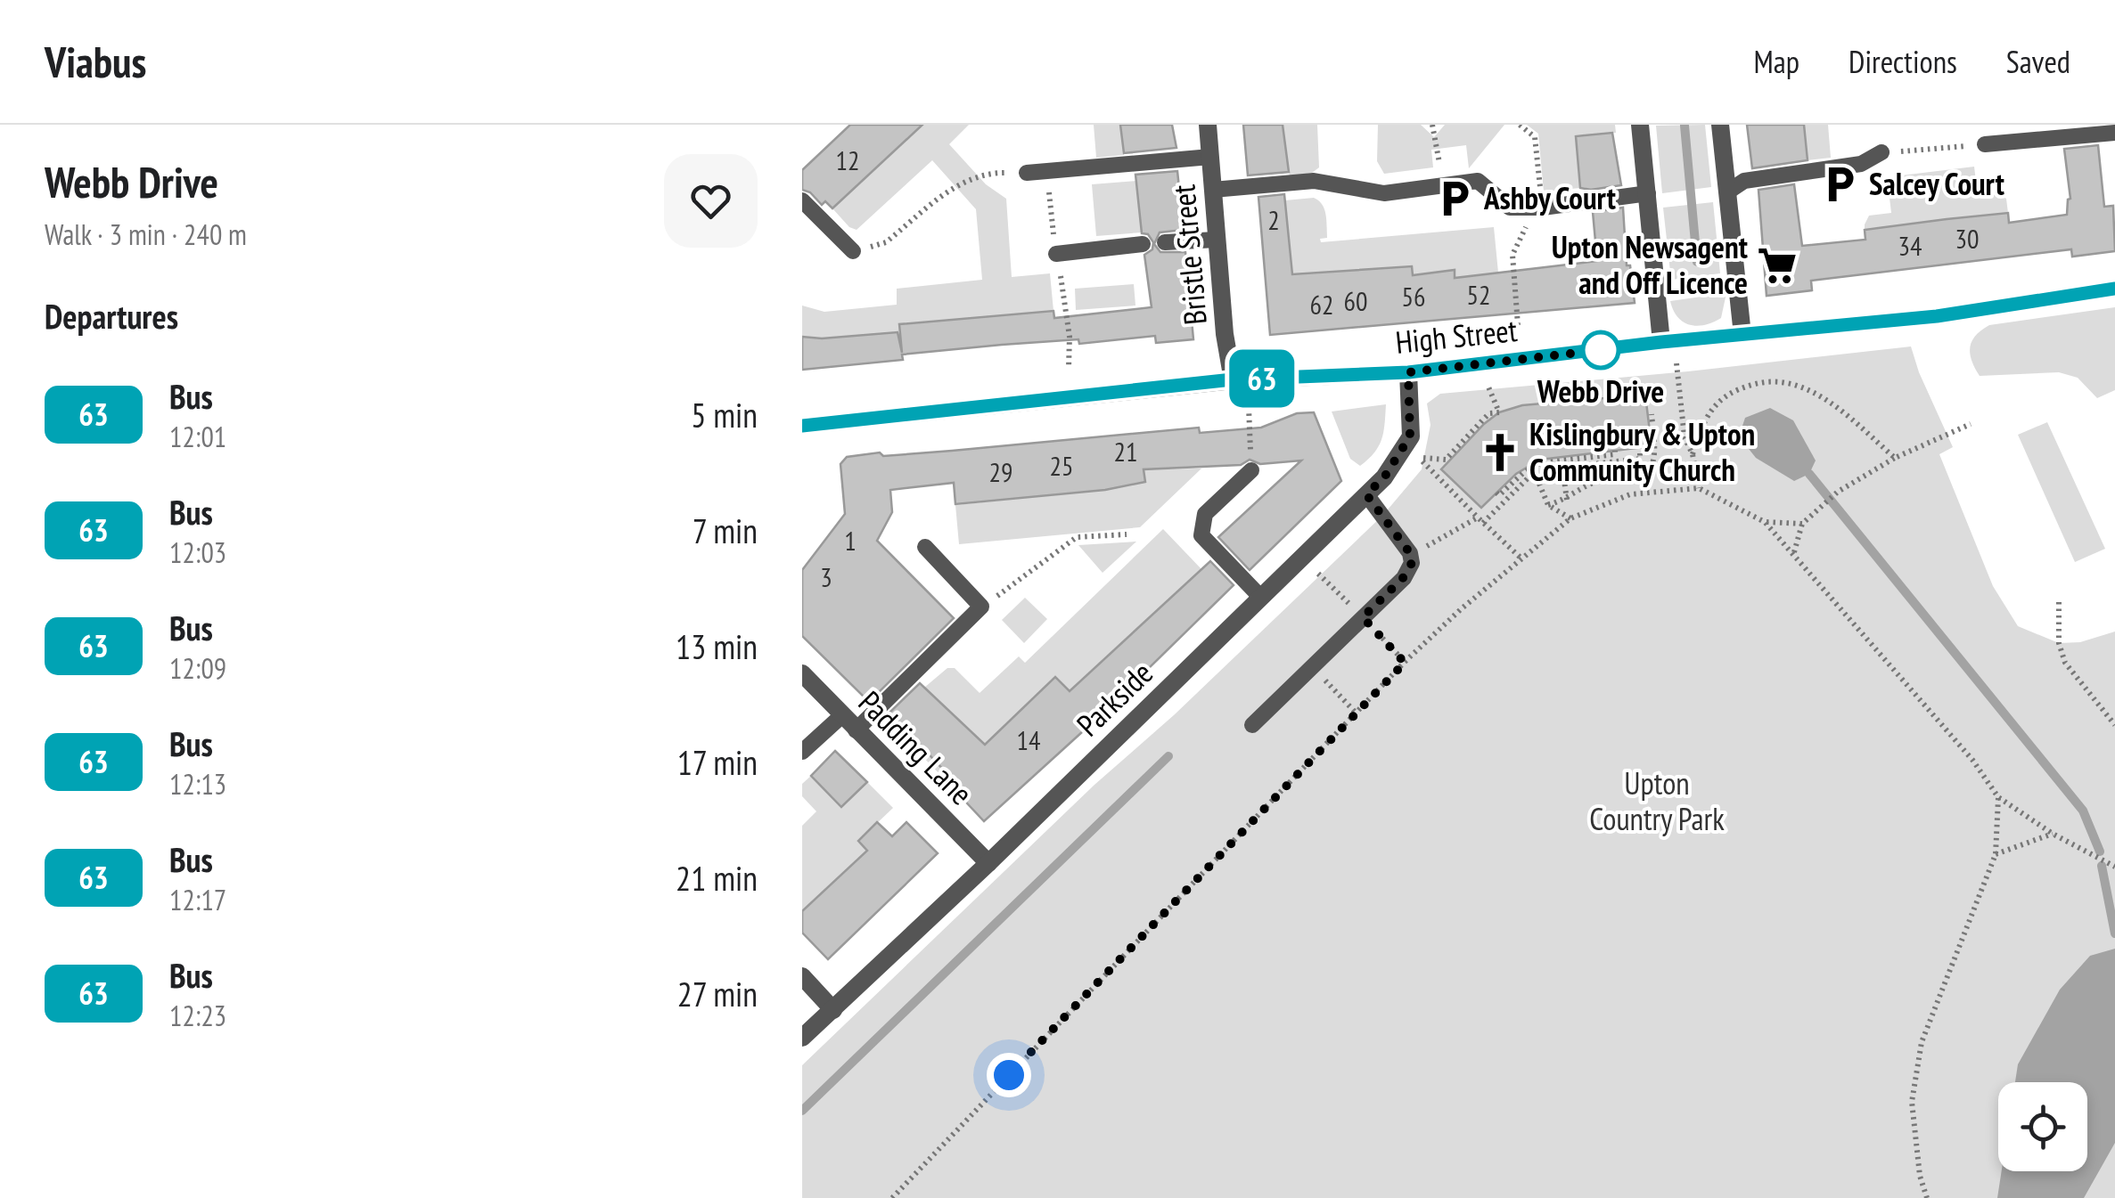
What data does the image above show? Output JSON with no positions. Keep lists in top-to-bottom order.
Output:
{
  "streets": {
    "street": [
      "Bristle Street",
      "High Street",
      "Parkside",
      "Padding Lane"
    ]
  },
  "crossings": [
    ["Bristle Street", "High Street"],
    ["High Street", "Parkside"],
    ["Parkside", "Padding Lane"]
  ],
  "parks": ["Upton Country Park"],
  "places": {
    "parking": ["Salcey Court", "Ashby Court"],
    "supermarket": ["Upton Newsagent and Off Licence"],
    "other": ["Webb Drive"],
    "church": ["Kislingbury & Upton Community Church"]
  },
  "lines": ["bus line 63"],
  "house_numbers": [
    "12",
    "2",
    "30",
    "34",
    "52",
    "56",
    "60",
    "62",
    "21",
    "25",
    "29",
    "1",
    "3",
    "14"
  ],
  "page": {
    "header": "Viabus",
    "nav": ["Map", "Directions", "Saved"],
    "heading": [
      ["Webb Drive", "Walk · 3 min · 240 m"],
      "Departures"
    ],
    "on_map": "63",
    "list": [
      {
        "mark": "63",
        "name": "Bus",
        "note": "12:01",
        "value": "5 min"
      },
      {
        "mark": "63",
        "name": "Bus",
        "note": "12:03",
        "value": "7 min"
      },
      {
        "mark": "63",
        "name": "Bus",
        "note": "12:09",
        "value": "13 min"
      },
      {
        "mark": "63",
        "name": "Bus",
        "note": "12:13",
        "value": "17 min"
      },
      {
        "mark": "63",
        "name": "Bus",
        "note": "12:17",
        "value": "21 min"
      },
      {
        "mark": "63",
        "name": "Bus",
        "note": "12:23",
        "value": "27 min"
      }
    ]
  }
}
